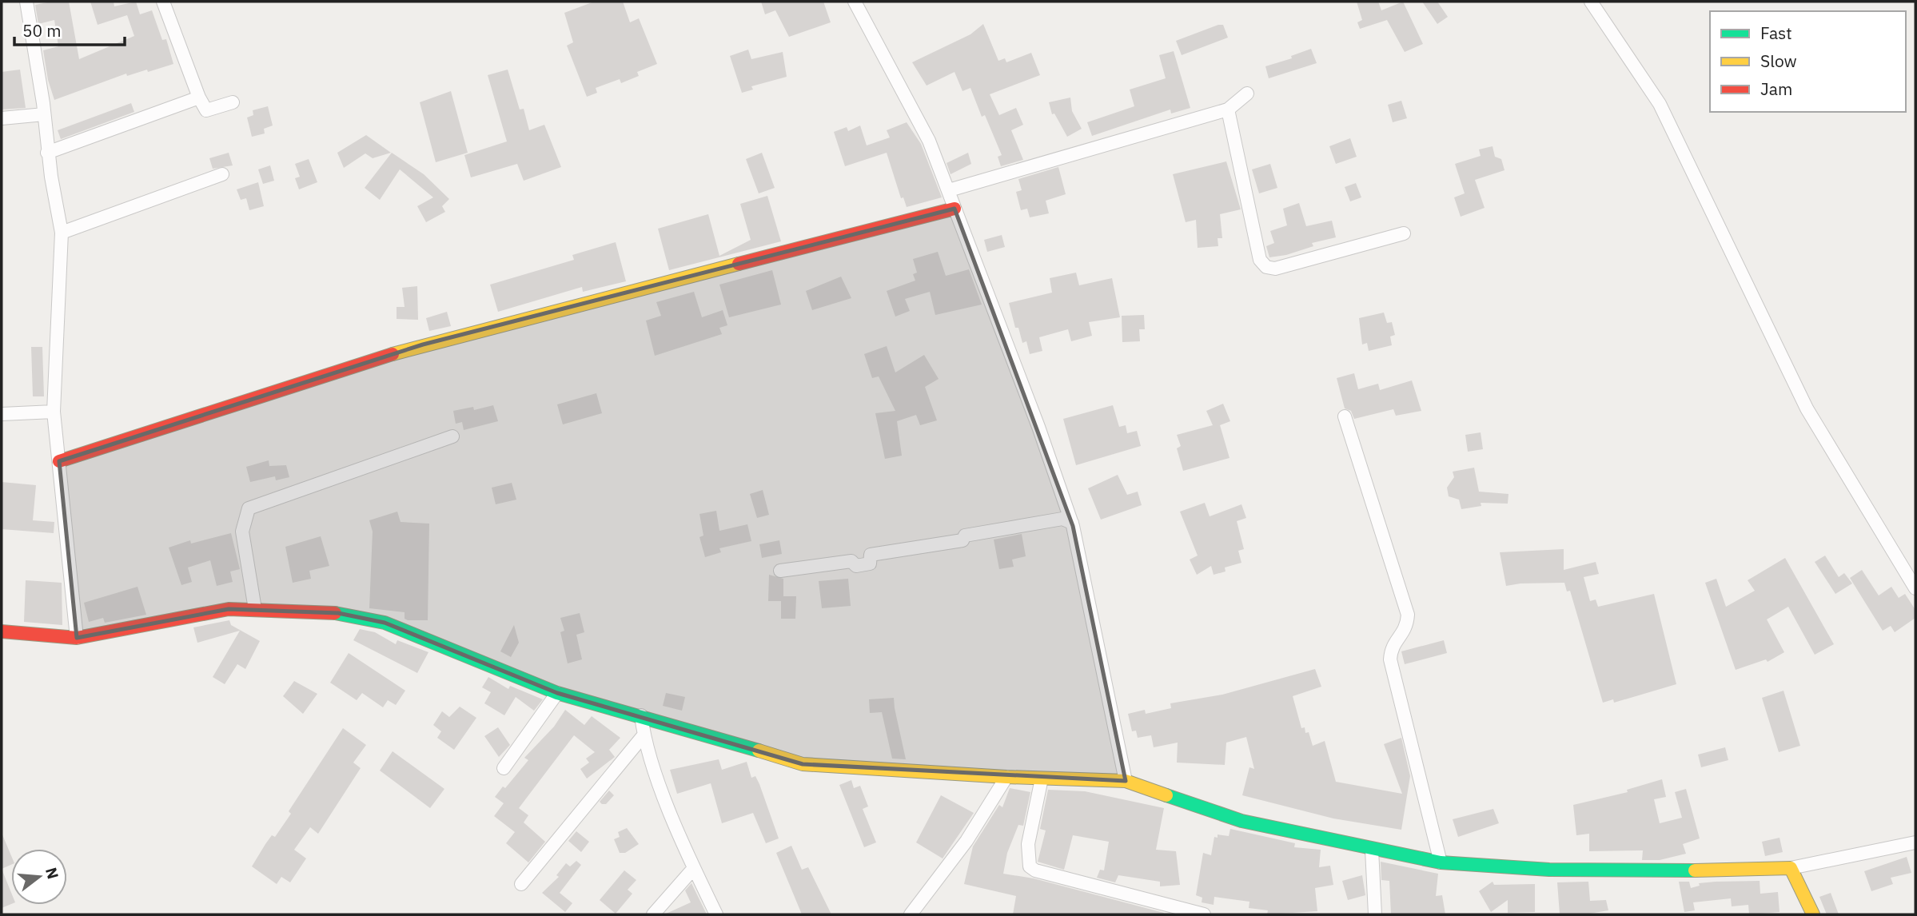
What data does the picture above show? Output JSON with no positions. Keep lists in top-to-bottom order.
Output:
{
  "legend": ["Fast", "Slow", "Jam"],
  "scale_bar": "50 m",
  "north": "right"
}
